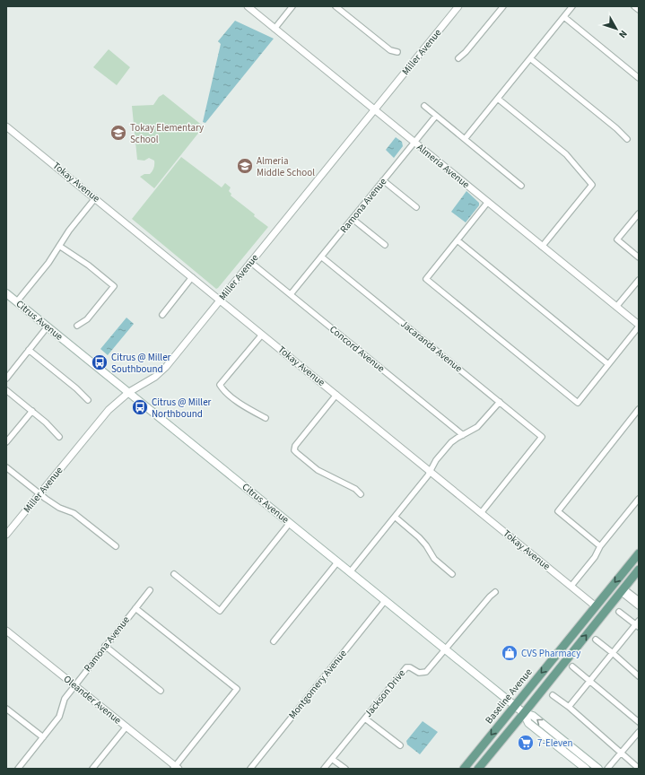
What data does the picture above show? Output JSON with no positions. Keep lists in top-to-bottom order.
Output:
{
  "streets": {
    "main road": ["Citrus Avenue", "Baseline Avenue"],
    "street": [
      "Miller Avenue",
      "Almeria Avenue",
      "Tokay Avenue",
      "Ramona Avenue",
      "Jacaranda Avenue",
      "Concord Avenue",
      "Montgomery Avenue",
      "Jackson Drive",
      "Oleander Avenue"
    ]
  },
  "crossings": [
    ["Miller Avenue", "Almeria Avenue"],
    ["Miller Avenue", "Tokay Avenue"],
    ["Miller Avenue", "Citrus Avenue"],
    ["Miller Avenue", "Concord Avenue"],
    ["Almeria Avenue", "Ramona Avenue"],
    ["Tokay Avenue", "Jacaranda Avenue"],
    ["Tokay Avenue", "Baseline Avenue"],
    ["Ramona Avenue", "Jacaranda Avenue"],
    ["Ramona Avenue", "Concord Avenue"],
    ["Ramona Avenue", "Oleander Avenue"],
    ["Citrus Avenue", "Montgomery Avenue"],
    ["Citrus Avenue", "Jackson Drive"],
    ["Citrus Avenue", "Baseline Avenue"]
  ],
  "places": {
    "school or university": ["Tokay Elementary School", "Almeria Middle School"],
    "bus stop": ["Citrus @ Miller Southbound", "Citrus @ Miller Northbound"],
    "shop": ["CVS Pharmacy"],
    "supermarket": ["7-Eleven"]
  },
  "north": "bottom right"
}
